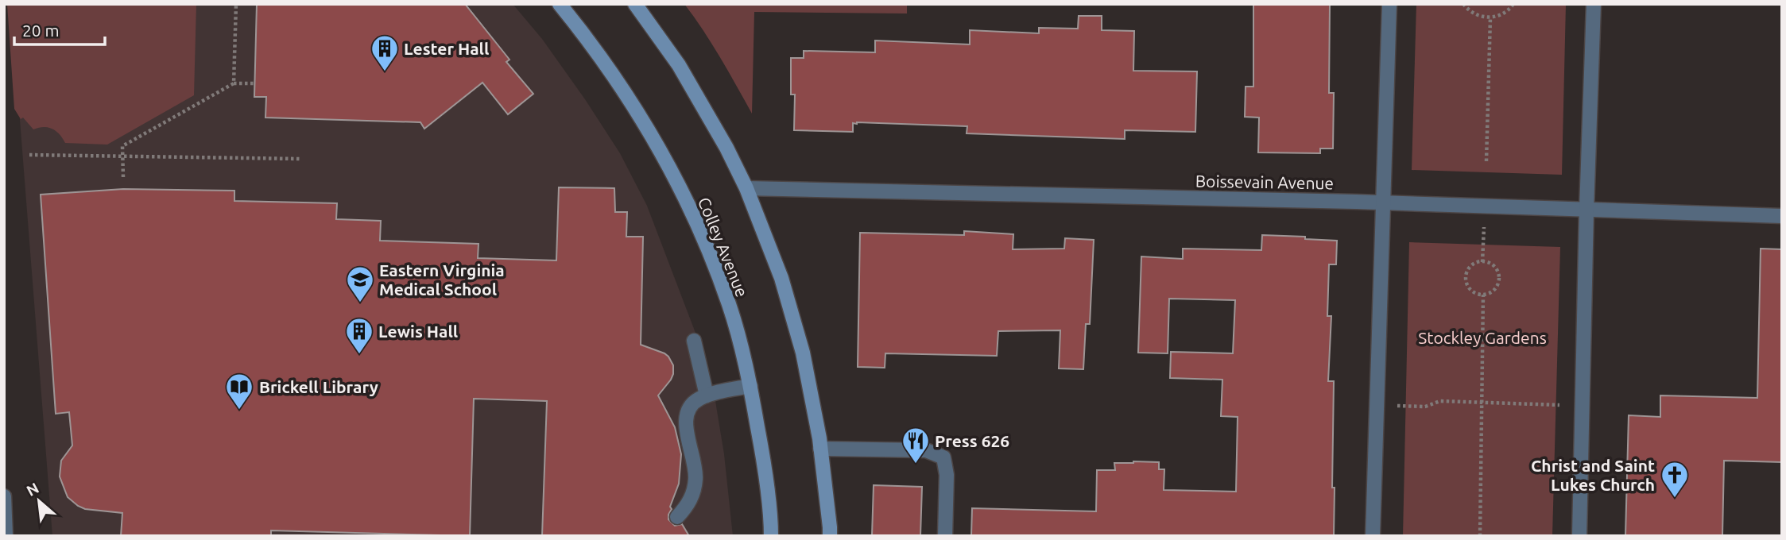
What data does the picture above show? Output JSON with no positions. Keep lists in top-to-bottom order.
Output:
{
  "streets": {
    "main road": ["Colley Avenue"],
    "street": ["Boissevain Avenue"]
  },
  "parks": ["Stockley Gardens"],
  "places": {
    "building": ["Lester Hall", "Lewis Hall"],
    "school or university": ["Eastern Virginia Medical School"],
    "library": ["Brickell Library"],
    "restaurant": ["Press 626"],
    "church": ["Christ and Saint Lukes Church"]
  },
  "scale_bar": "20 m",
  "north": "top left"
}
